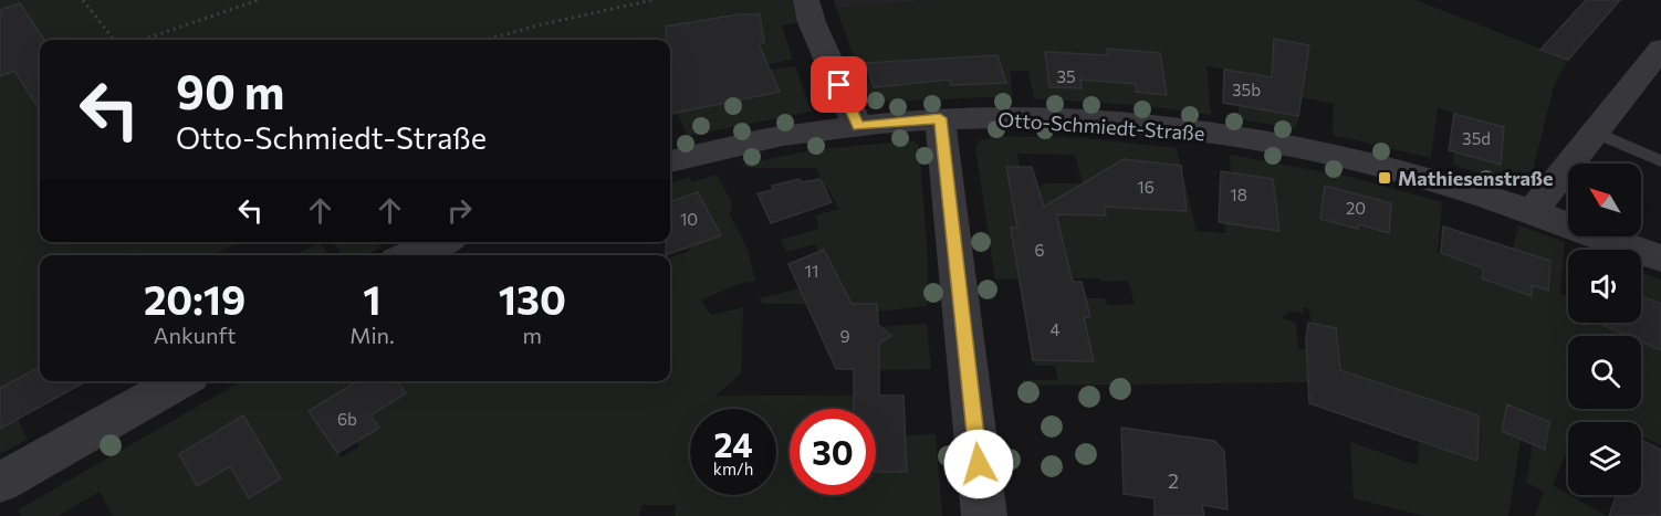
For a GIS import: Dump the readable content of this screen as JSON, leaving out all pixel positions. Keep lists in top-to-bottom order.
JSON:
{
  "streets": {
    "street": ["Otto-Schmiedt-Straße"]
  },
  "places": {
    "transit": ["Mathiesenstraße"]
  },
  "house_numbers": [
    "35",
    "35b",
    "35d",
    "16",
    "18",
    "20",
    "10",
    "6",
    "11",
    "4",
    "9",
    "6b",
    "2"
  ],
  "north": "top left",
  "page": {
    "turn": ["90 m", "Otto-Schmiedt-Straße"],
    "eta": [
      "20:19",
      "Ankunft",
      "1",
      "Min.",
      "130",
      "m"
    ],
    "speed": "24 km/h",
    "limit": "30"
  }
}
